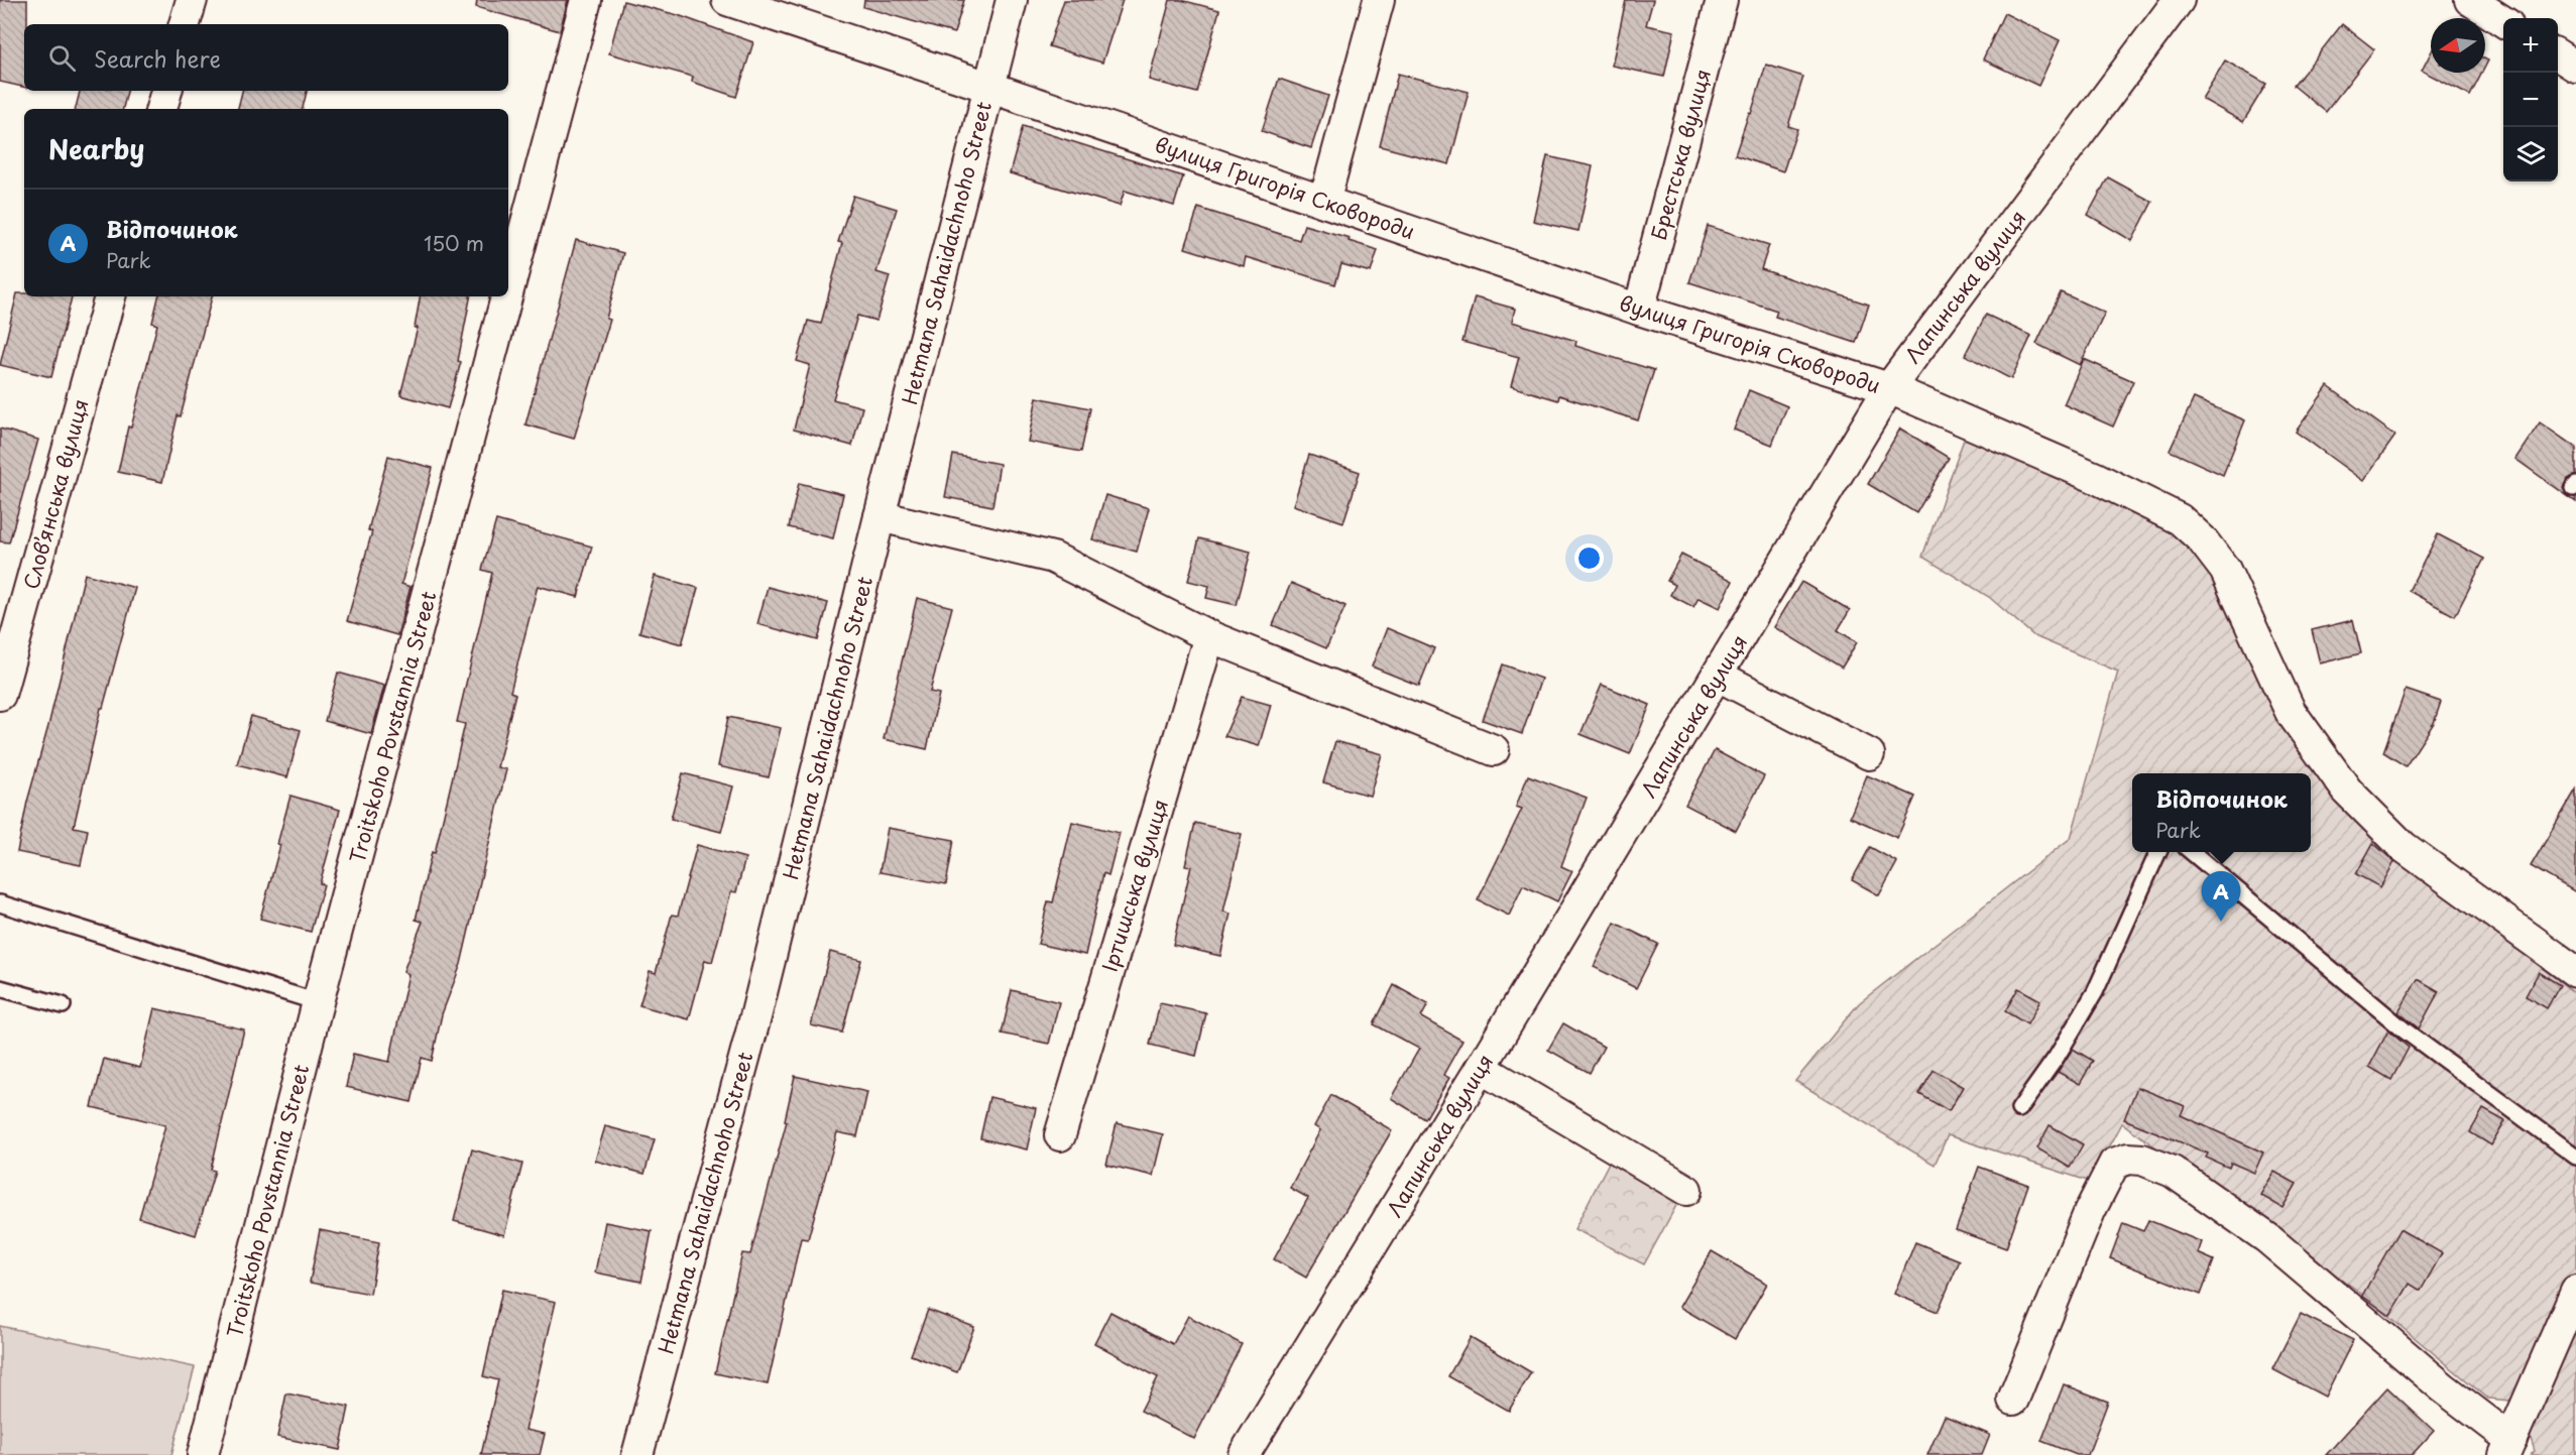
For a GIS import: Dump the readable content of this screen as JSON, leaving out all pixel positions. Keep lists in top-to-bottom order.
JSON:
{
  "streets": {
    "street": [
      "Брестська вулиця",
      "вулиця Григорія Сковороди",
      "Hetmana Sahaidachnoho Street",
      "Лапинська вулиця",
      "Словʼянська вулиця",
      "Troitskoho Povstannia Street",
      "Іртишська вулиця"
    ]
  },
  "crossings": [
    ["Брестська вулиця", "вулиця Григорія Сковороди"],
    ["вулиця Григорія Сковороди", "Hetmana Sahaidachnoho Street"],
    ["вулиця Григорія Сковороди", "Лапинська вулиця"]
  ],
  "north": "left",
  "page": {
    "map_buttons": ["+", "−"],
    "search": "Search here",
    "heading": "Nearby",
    "list": [
      {
        "mark": "A",
        "name": "Відпочинок",
        "note": "Park",
        "value": "150 m"
      }
    ],
    "popup": ["Відпочинок", "Park"],
    "pins": "A"
  }
}
